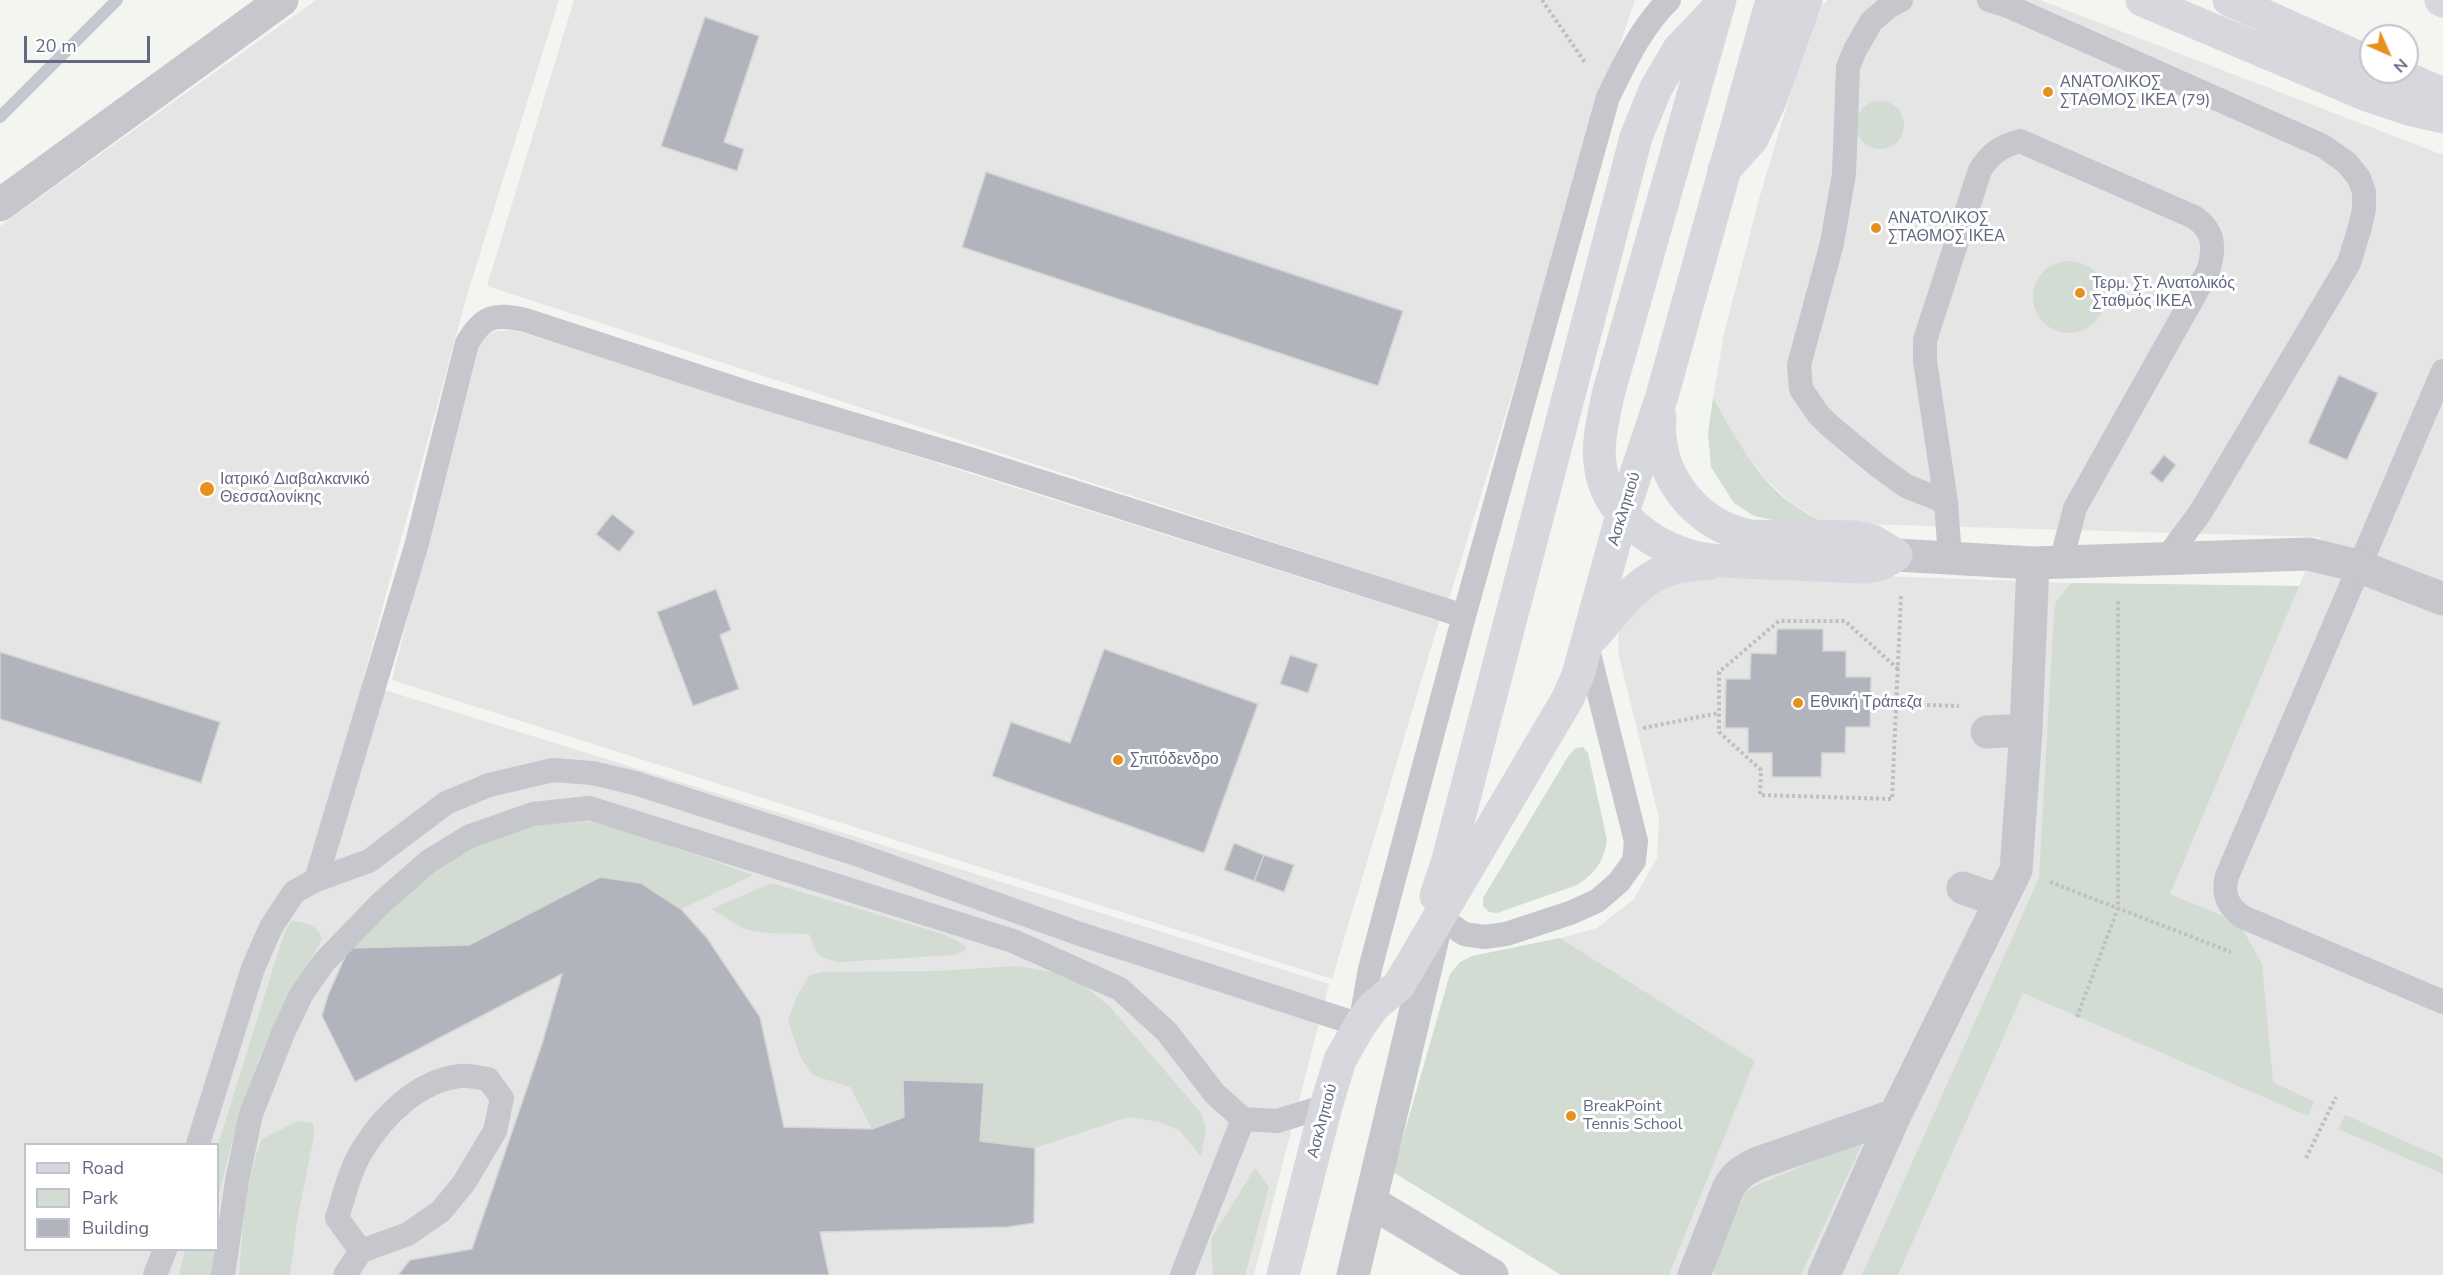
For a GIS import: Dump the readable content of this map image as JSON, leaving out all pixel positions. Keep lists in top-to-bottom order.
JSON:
{
  "streets": {
    "street": ["Ασκληπιού"]
  },
  "places": [
    "ΑΝΑΤΟΛΙΚΟΣ ΣΤΑΘΜΟΣ ΙΚΕΑ (79)",
    "ΑΝΑΤΟΛΙΚΟΣ ΣΤΑΘΜΟΣ ΙΚΕΑ",
    "Τερμ. Στ. Ανατολικός Σταθμός ΙΚΕΑ",
    "Ιατρικό Διαβαλκανικό Θεσσαλονίκης",
    "Εθνική Τράπεζα",
    "Σπιτόδενδρο",
    "BreakPoint Tennis School"
  ],
  "legend": ["Road", "Park", "Building"],
  "scale_bar": "20 m",
  "north": "bottom right"
}
